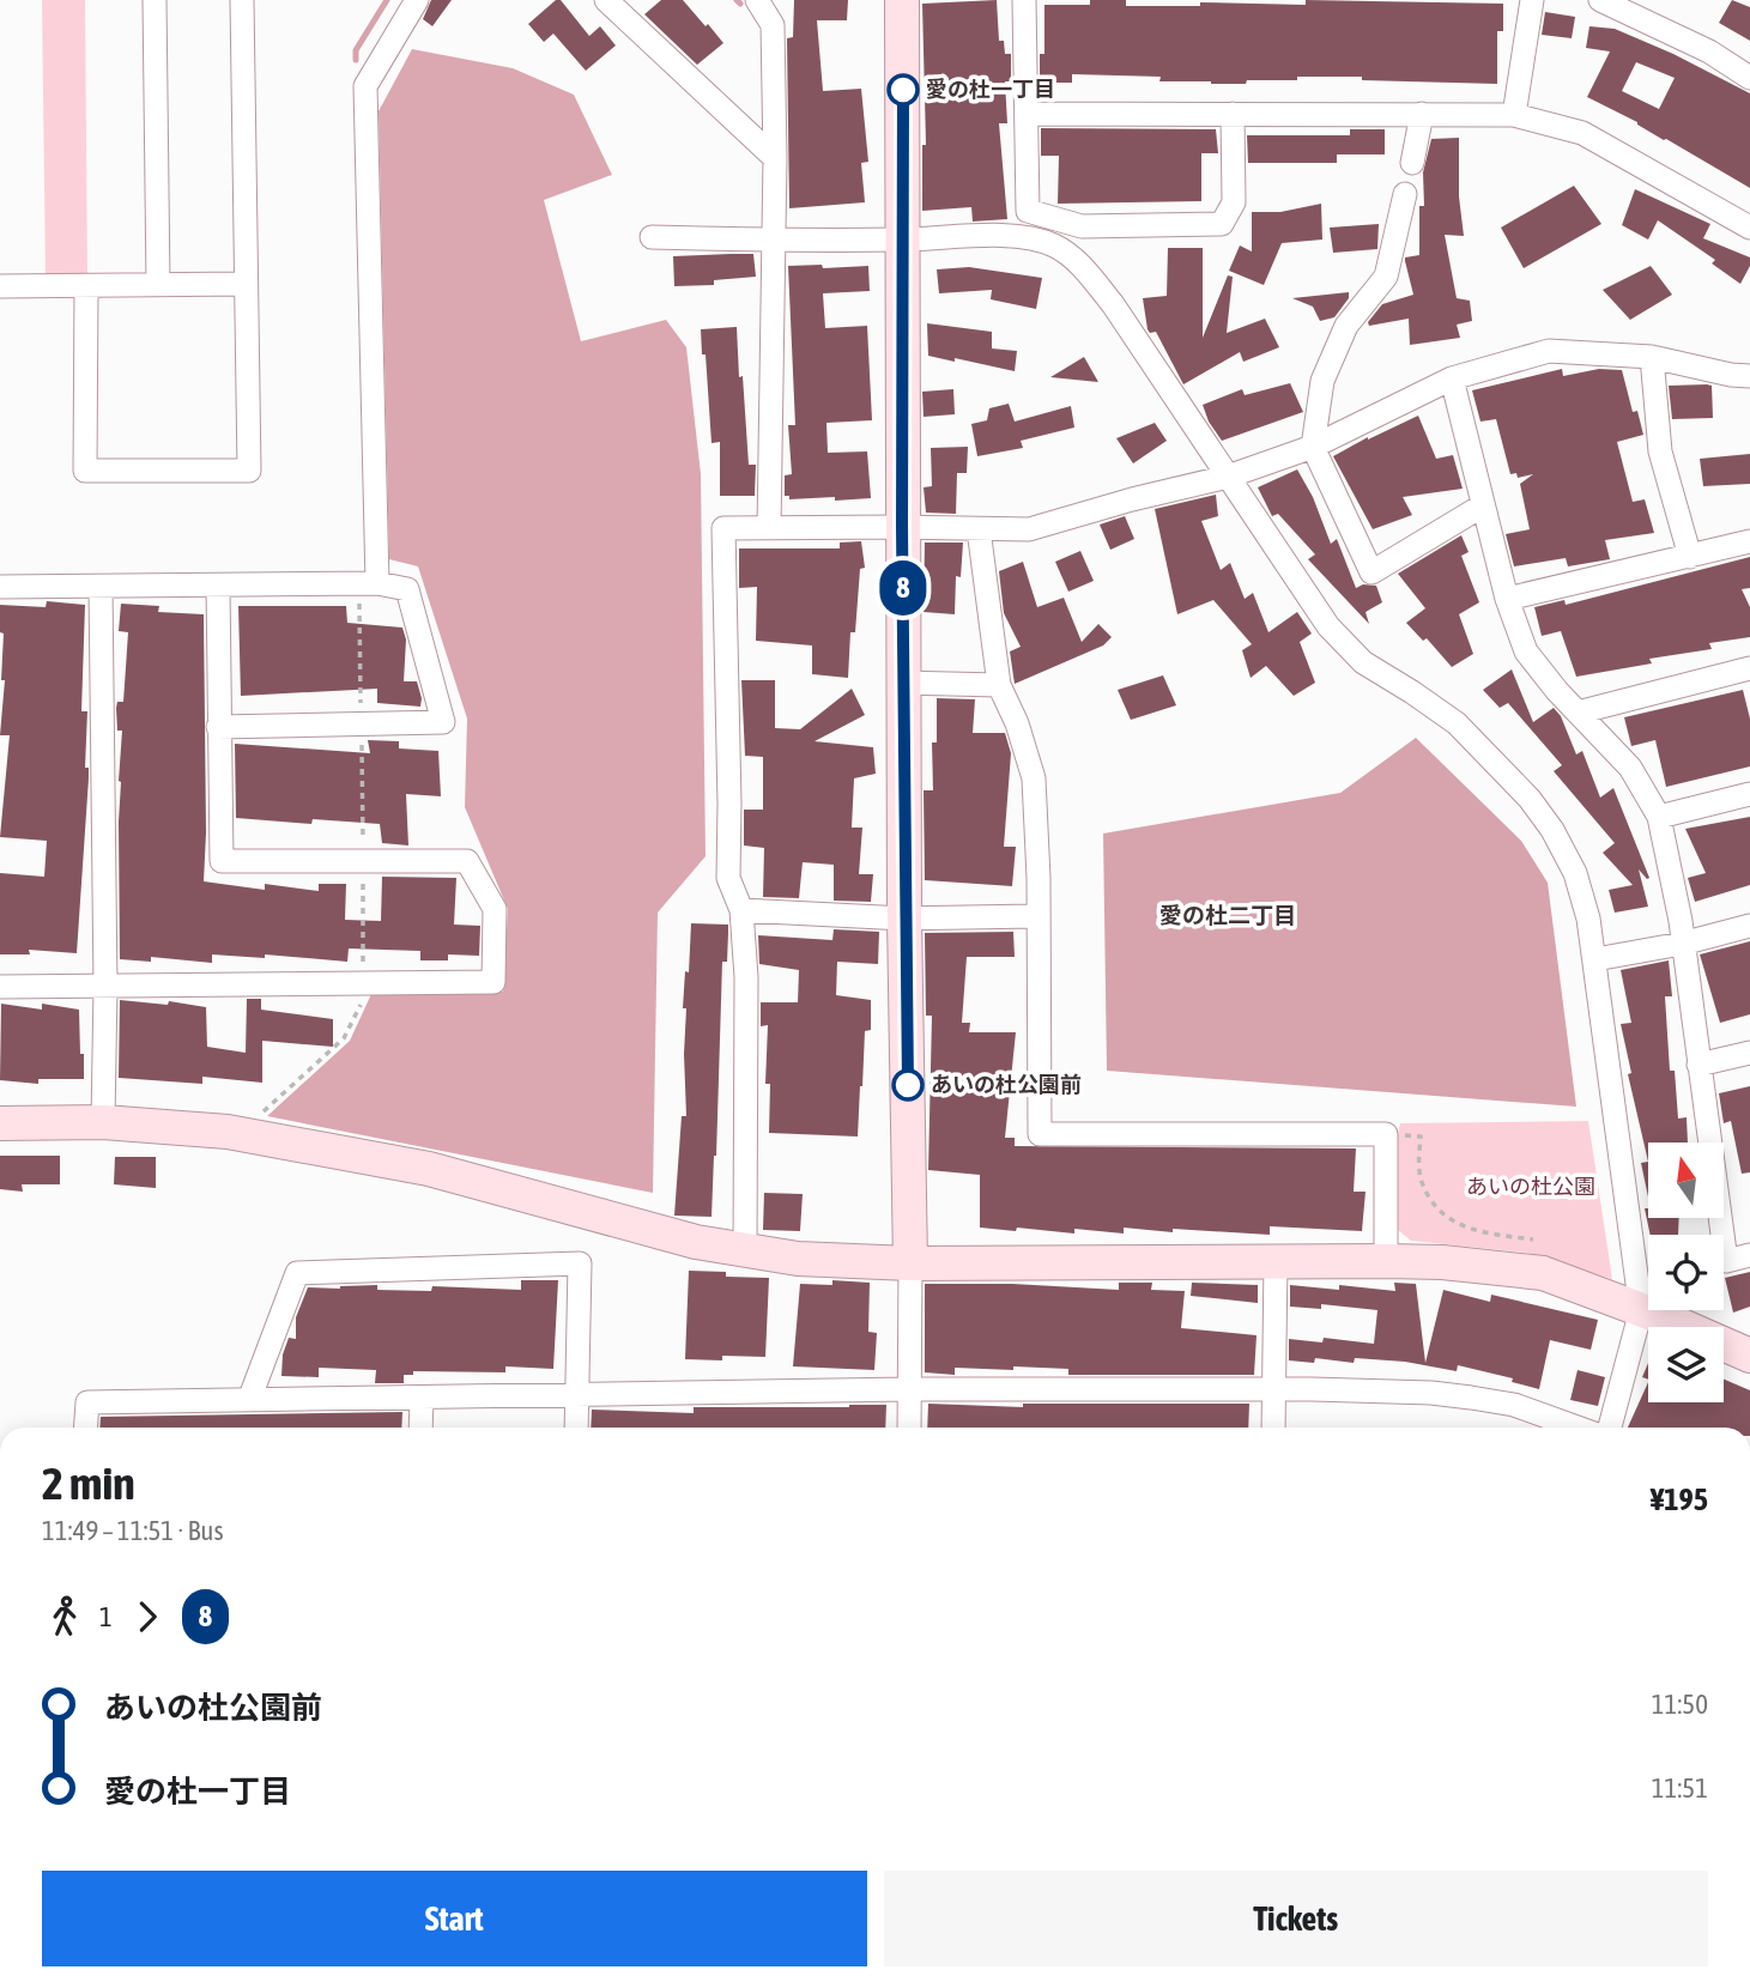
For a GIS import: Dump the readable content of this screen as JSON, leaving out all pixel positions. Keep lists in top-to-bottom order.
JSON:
{
  "districts": ["愛の杜二丁目"],
  "parks": ["あいの杜公園"],
  "places": ["愛の杜一丁目", "あいの杜公園前"],
  "lines": ["bus line 8"],
  "north": "top",
  "page": {
    "on_map": "8",
    "heading": ["2 min", "11:49 – 11:51 · Bus", "¥195"],
    "legs": ["1", "8"],
    "list": [
      {
        "name": "あいの杜公園前",
        "value": "11:50"
      },
      {
        "name": "愛の杜一丁目",
        "value": "11:51"
      }
    ],
    "buttons": ["Start", "Tickets"]
  }
}
